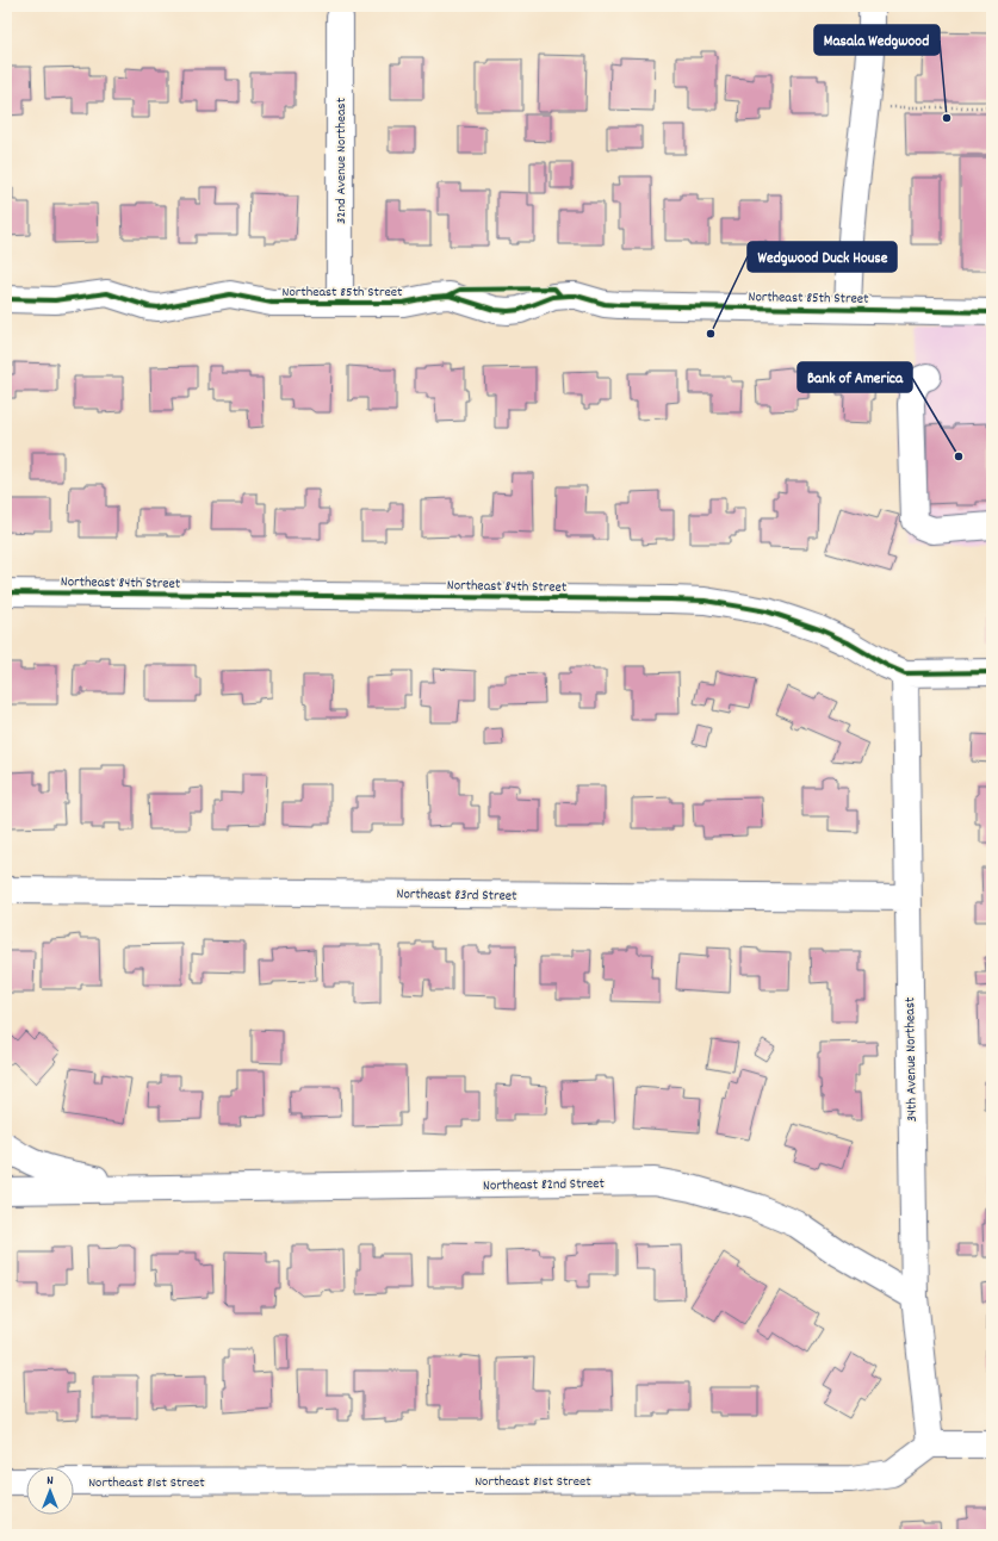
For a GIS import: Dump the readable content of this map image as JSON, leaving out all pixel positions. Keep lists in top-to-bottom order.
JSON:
{
  "streets": {
    "street": [
      "32nd Avenue Northeast",
      "Northeast 85th Street",
      "Northeast 84th Street",
      "Northeast 83rd Street",
      "34th Avenue Northeast",
      "Northeast 82nd Street",
      "Northeast 81st Street"
    ]
  },
  "crossings": [
    ["32nd Avenue Northeast", "Northeast 85th Street"],
    ["Northeast 84th Street", "34th Avenue Northeast"],
    ["Northeast 83rd Street", "34th Avenue Northeast"],
    ["34th Avenue Northeast", "Northeast 82nd Street"],
    ["34th Avenue Northeast", "Northeast 81st Street"]
  ],
  "places": ["Masala Wedgwood", "Wedgwood Duck House", "Bank of America"],
  "north": "top"
}
